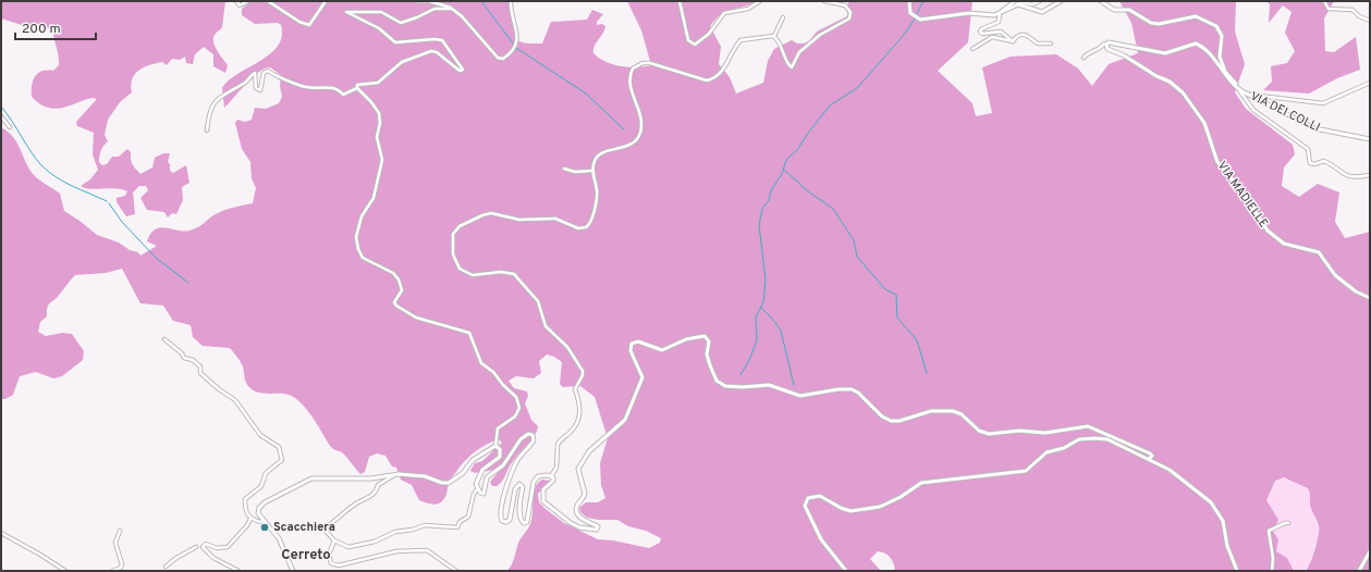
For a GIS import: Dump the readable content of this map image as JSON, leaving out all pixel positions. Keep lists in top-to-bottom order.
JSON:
{
  "streets": {
    "street": ["VIA DEI COLLI", "VIA MADIELLE"]
  },
  "districts": ["Cerreto"],
  "places": ["Scacchiera"],
  "scale_bar": "200 m"
}
